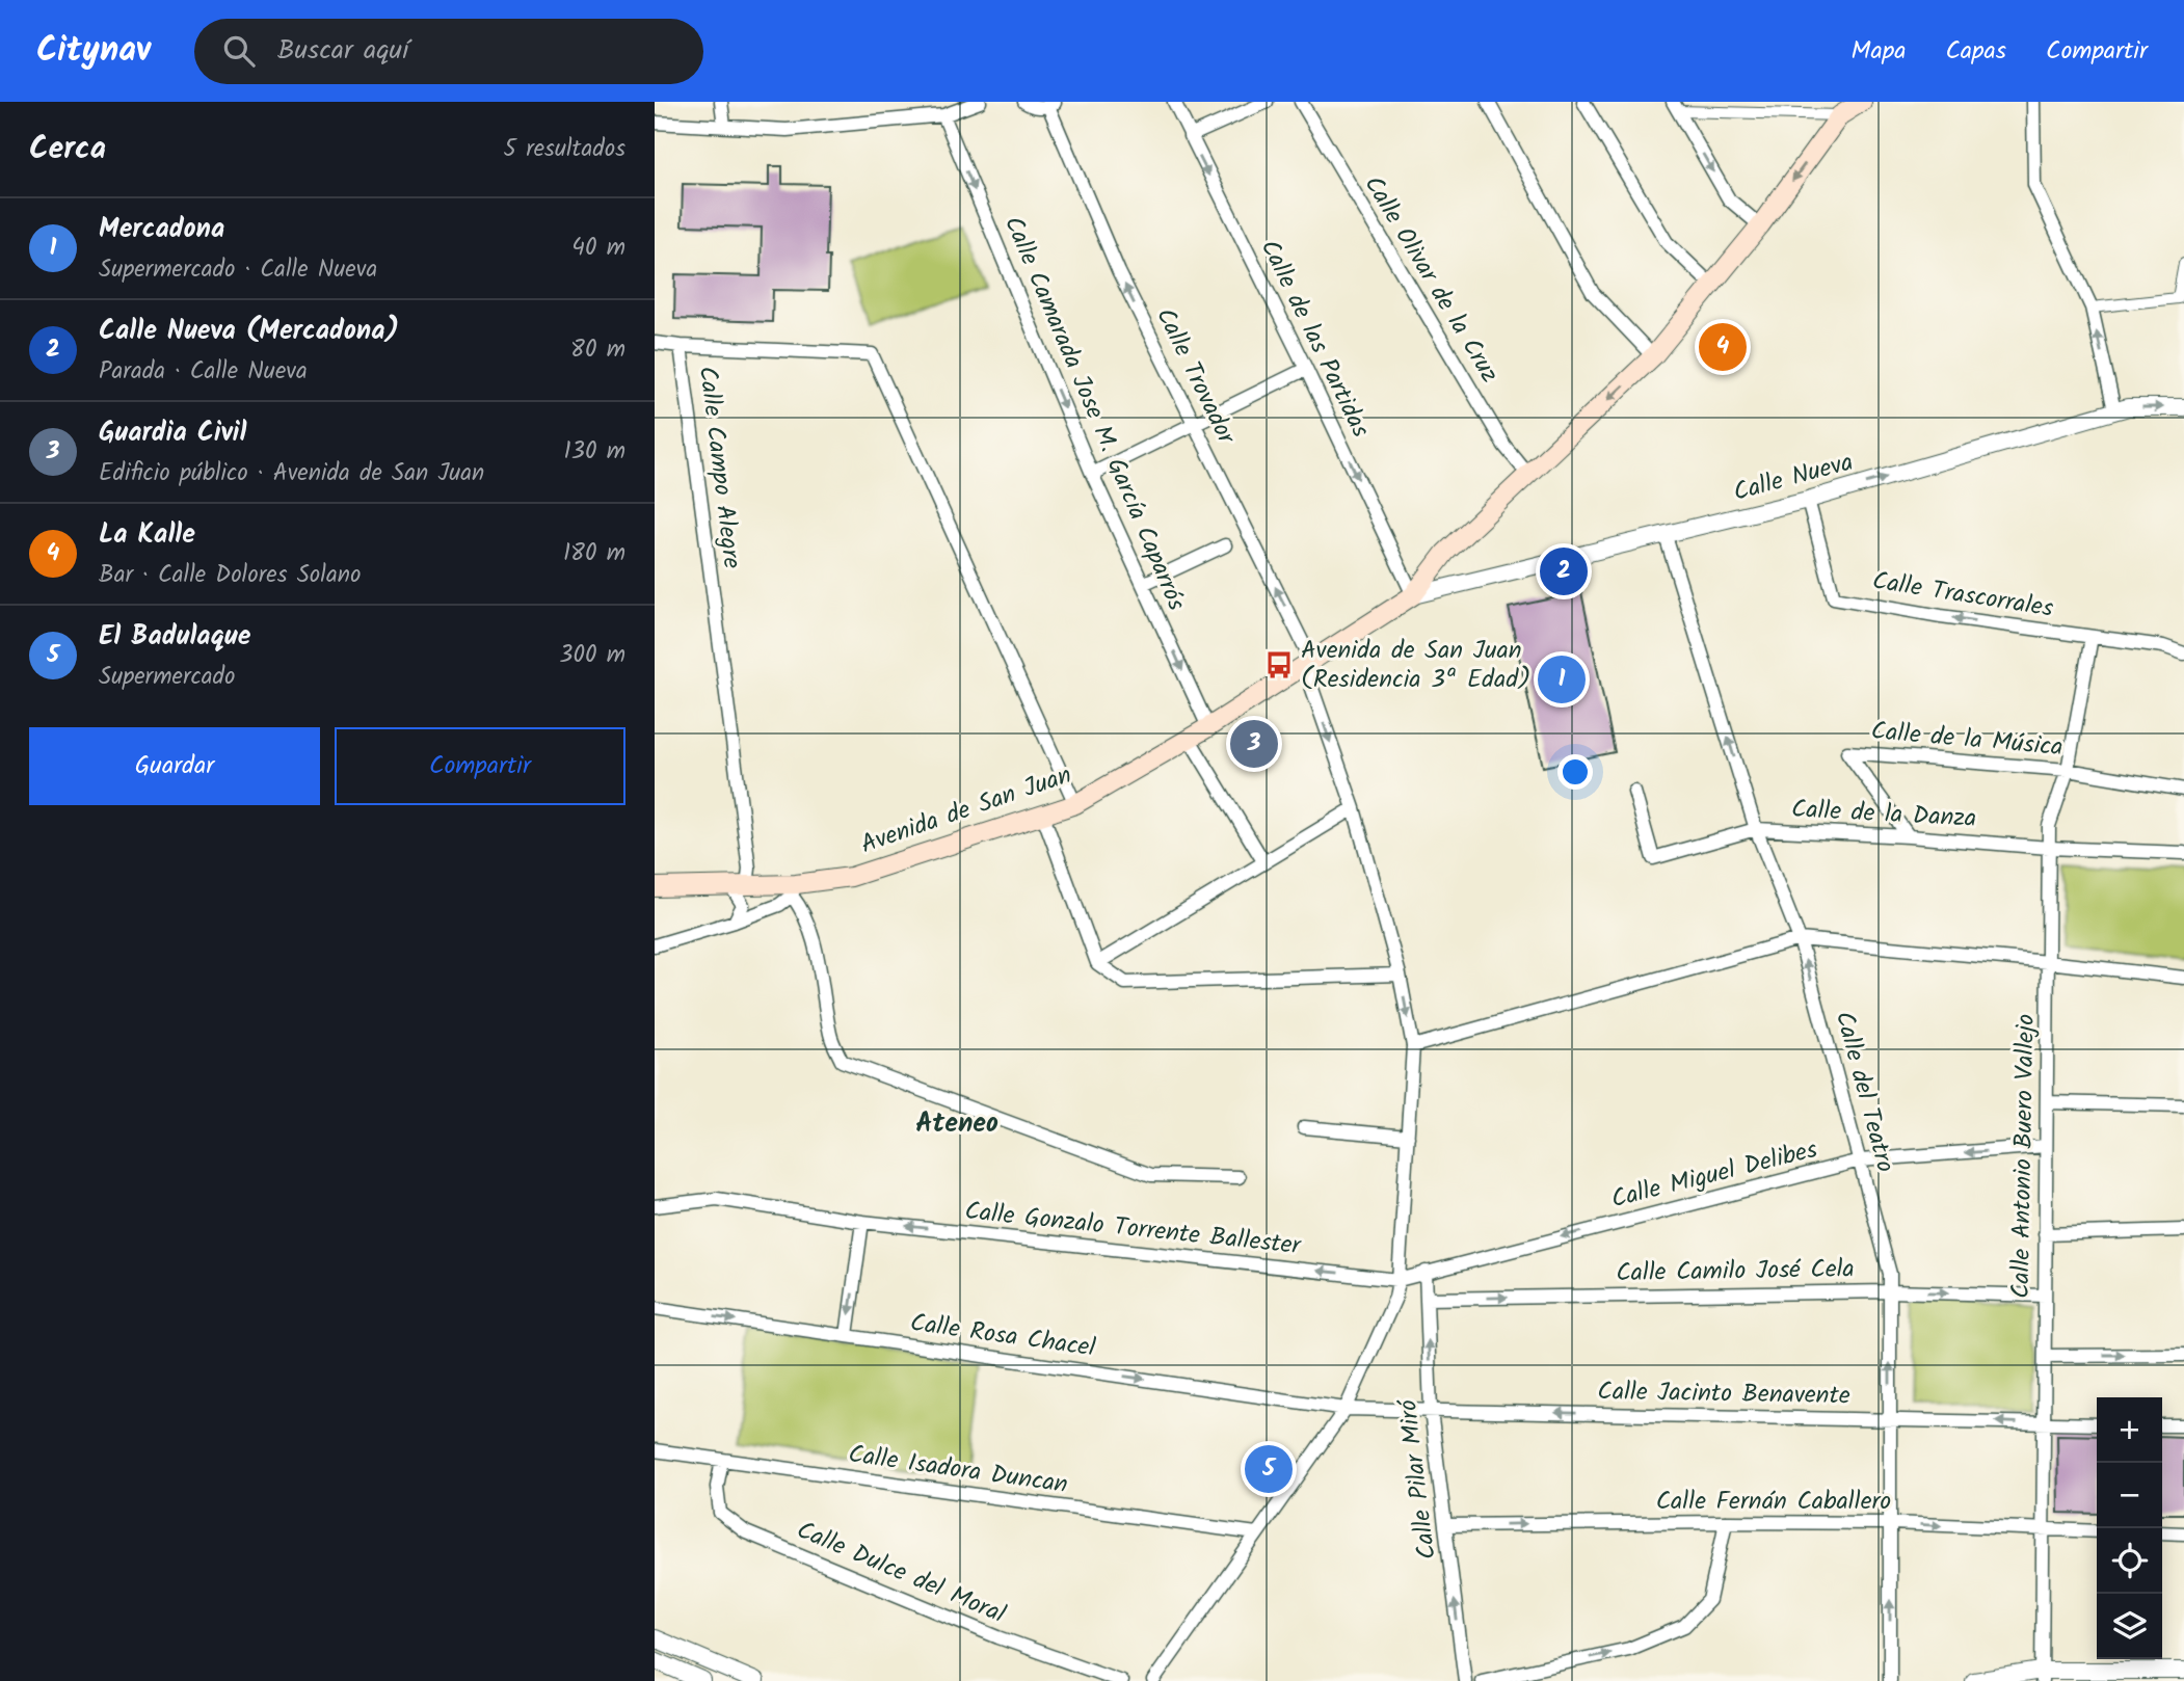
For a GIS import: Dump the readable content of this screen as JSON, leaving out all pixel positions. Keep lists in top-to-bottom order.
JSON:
{
  "streets": {
    "main road": ["Avenida de San Juan"],
    "street": [
      "Calle Olivar de la Cruz",
      "Calle de las Partidas",
      "Calle Trovador",
      "Calle Camarada Jose M. García Caparrós",
      "Calle Campo Alegre",
      "Calle Nueva",
      "Calle Trascorrales",
      "Calle de la Música",
      "Calle de la Danza",
      "Calle del Teatro",
      "Calle Antonio Buero Vallejo",
      "Calle Miguel Delibes",
      "Calle Gonzalo Torrente Ballester",
      "Calle Camilo José Cela",
      "Calle Rosa Chacel",
      "Calle Jacinto Benavente",
      "Calle Isadora Duncan",
      "Calle Pilar Miró",
      "Calle Fernán Caballero",
      "Calle Dulce del Moral"
    ]
  },
  "crossings": [
    ["Calle de las Partidas", "Calle Nueva"],
    ["Calle de las Partidas", "Avenida de San Juan"],
    ["Calle Trovador", "Avenida de San Juan"],
    ["Calle Trovador", "Calle Miguel Delibes"],
    ["Calle Trovador", "Calle Gonzalo Torrente Ballester"],
    ["Calle Trovador", "Calle Rosa Chacel"],
    ["Calle Trovador", "Calle Jacinto Benavente"],
    ["Calle Trovador", "Calle Isadora Duncan"],
    ["Calle Camarada Jose M. García Caparrós", "Avenida de San Juan"],
    ["Calle Campo Alegre", "Avenida de San Juan"],
    ["Calle Nueva", "Calle Trascorrales"],
    ["Calle Nueva", "Avenida de San Juan"],
    ["Calle Nueva", "Calle del Teatro"],
    ["Calle Trascorrales", "Calle Antonio Buero Vallejo"],
    ["Calle de la Música", "Calle de la Danza"],
    ["Calle de la Música", "Calle Antonio Buero Vallejo"],
    ["Calle de la Danza", "Calle del Teatro"],
    ["Calle de la Danza", "Calle Antonio Buero Vallejo"],
    ["Calle del Teatro", "Calle Miguel Delibes"],
    ["Calle del Teatro", "Calle Camilo José Cela"],
    ["Calle del Teatro", "Calle Jacinto Benavente"],
    ["Calle del Teatro", "Calle Fernán Caballero"],
    ["Calle Antonio Buero Vallejo", "Calle Miguel Delibes"],
    ["Calle Antonio Buero Vallejo", "Calle Camilo José Cela"],
    ["Calle Antonio Buero Vallejo", "Calle Jacinto Benavente"],
    ["Calle Antonio Buero Vallejo", "Calle Fernán Caballero"],
    ["Calle Miguel Delibes", "Calle Gonzalo Torrente Ballester"],
    ["Calle Miguel Delibes", "Calle Pilar Miró"],
    ["Calle Camilo José Cela", "Calle Pilar Miró"],
    ["Calle Rosa Chacel", "Calle Jacinto Benavente"],
    ["Calle Jacinto Benavente", "Calle Pilar Miró"],
    ["Calle Isadora Duncan", "Calle Dulce del Moral"],
    ["Calle Pilar Miró", "Calle Fernán Caballero"]
  ],
  "one_way": [
    "Calle de las Partidas",
    "Calle Camarada Jose M. García Caparrós",
    "Calle Nueva",
    "Calle Trascorrales",
    "Calle del Teatro",
    "Calle Miguel Delibes",
    "Calle Gonzalo Torrente Ballester",
    "Calle Camilo José Cela",
    "Calle Rosa Chacel",
    "Calle Jacinto Benavente",
    "Calle Pilar Miró",
    "Calle Fernán Caballero"
  ],
  "districts": ["Ateneo"],
  "places": {
    "bus stop": ["Avenida de San Juan (Residencia 3ª Edad)"]
  },
  "page": {
    "header": "Citynav",
    "search": "Buscar aquí",
    "nav": ["Mapa", "Capas", "Compartir"],
    "heading": ["Cerca", "5 resultados"],
    "list": [
      {
        "mark": "1",
        "name": "Mercadona",
        "note": "Supermercado · Calle Nueva",
        "value": "40 m"
      },
      {
        "mark": "2",
        "name": "Calle Nueva (Mercadona)",
        "note": "Parada · Calle Nueva",
        "value": "80 m"
      },
      {
        "mark": "3",
        "name": "Guardia Civil",
        "note": "Edificio público · Avenida de San Juan",
        "value": "130 m"
      },
      {
        "mark": "4",
        "name": "La Kalle",
        "note": "Bar · Calle Dolores Solano",
        "value": "180 m"
      },
      {
        "mark": "5",
        "name": "El Badulaque",
        "note": "Supermercado",
        "value": "300 m"
      }
    ],
    "pins": [
      "4",
      "2",
      "1",
      "3",
      "5"
    ],
    "buttons": ["Guardar", "Compartir"],
    "map_buttons": ["+", "−"]
  }
}
